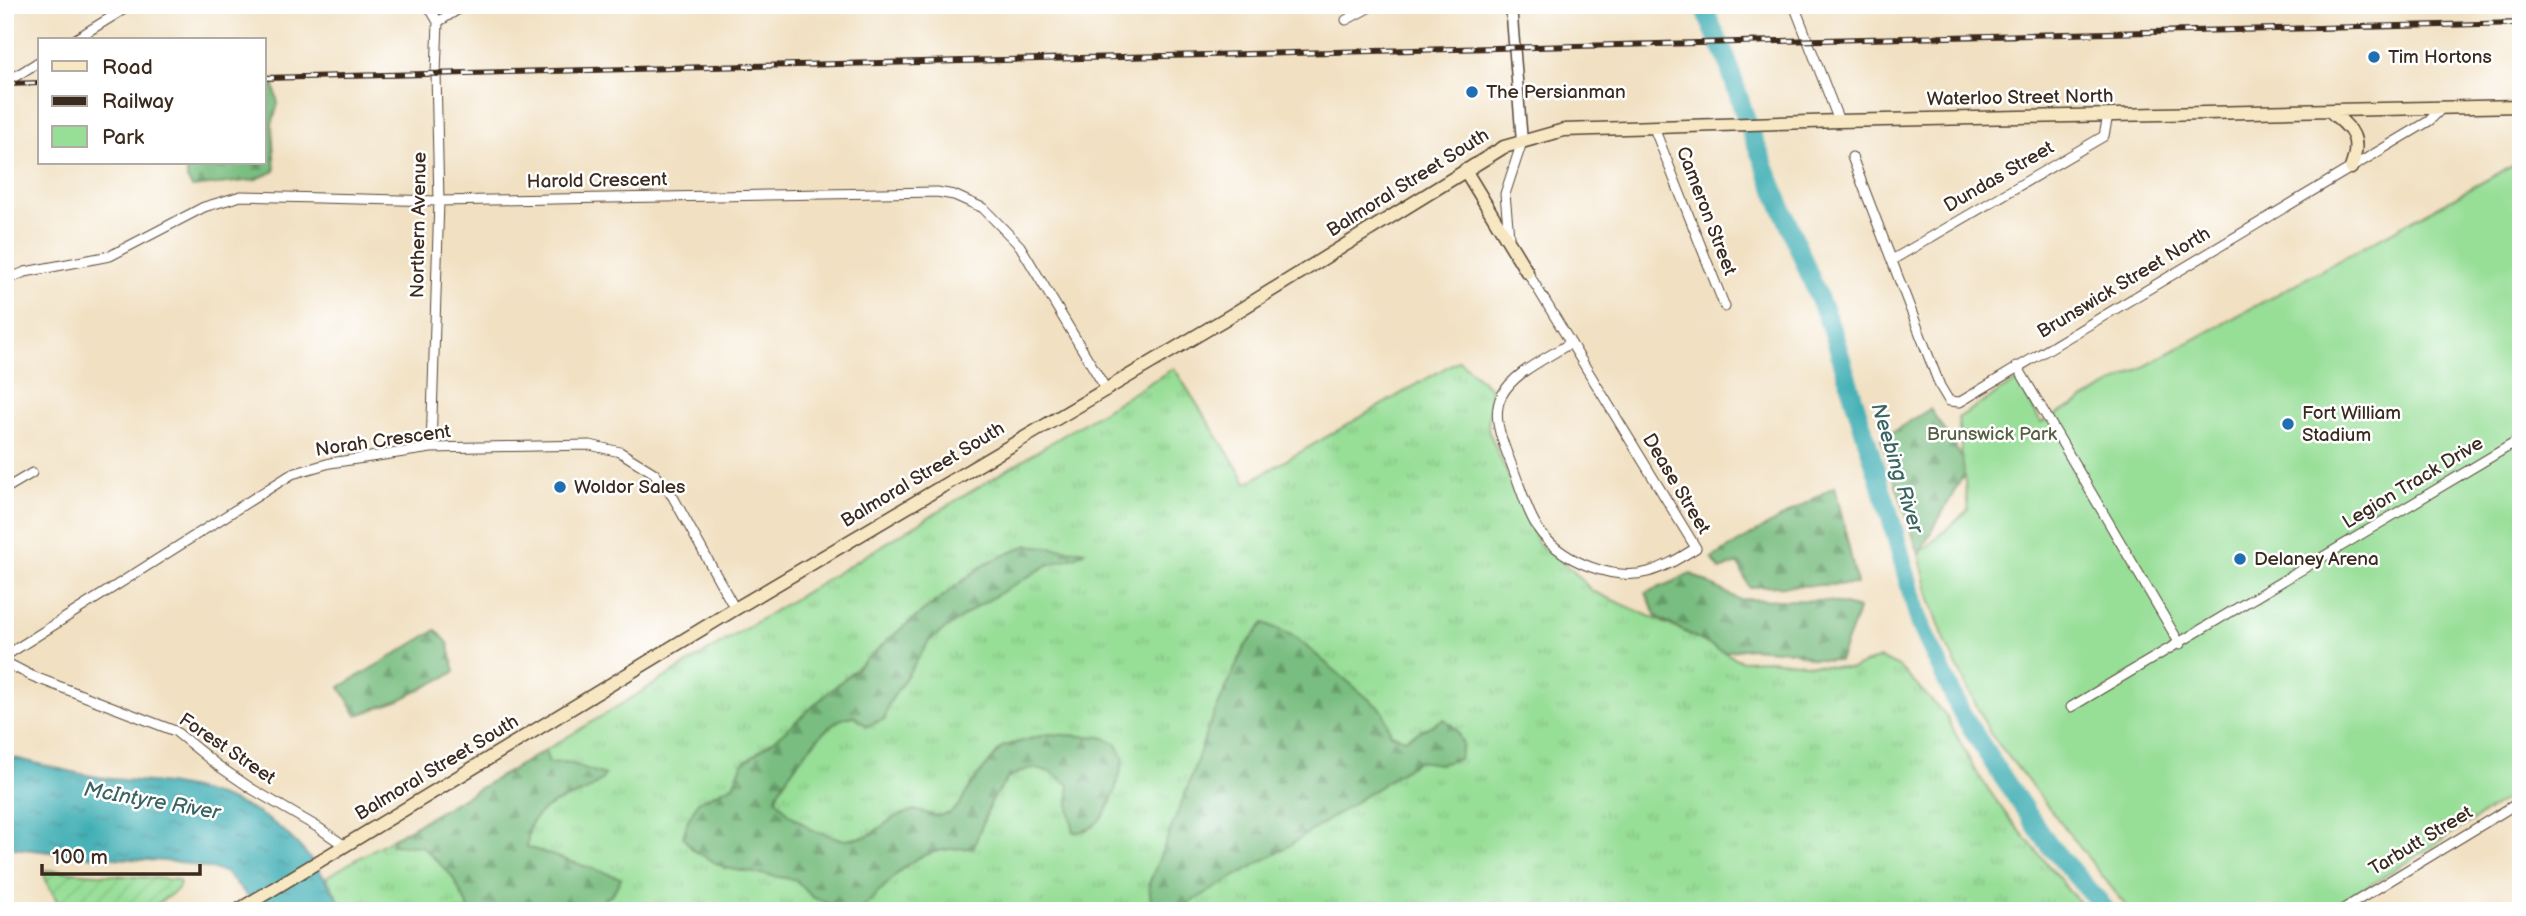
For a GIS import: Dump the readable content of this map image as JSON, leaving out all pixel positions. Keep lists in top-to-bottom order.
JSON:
{
  "streets": {
    "main road": ["Waterloo Street North", "Balmoral Street South"],
    "street": [
      "Dundas Street",
      "Harold Crescent",
      "Cameron Street",
      "Northern Avenue",
      "Brunswick Street North",
      "Norah Crescent",
      "Legion Track Drive",
      "Dease Street",
      "Forest Street",
      "Tarbutt Street"
    ]
  },
  "crossings": [
    ["Waterloo Street North", "Dundas Street"],
    ["Waterloo Street North", "Balmoral Street South"],
    ["Waterloo Street North", "Cameron Street"],
    ["Waterloo Street North", "Brunswick Street North"],
    ["Waterloo Street North", "Dease Street"],
    ["Dundas Street", "Brunswick Street North"],
    ["Harold Crescent", "Balmoral Street South"],
    ["Harold Crescent", "Northern Avenue"],
    ["Balmoral Street South", "Norah Crescent"],
    ["Balmoral Street South", "Dease Street"],
    ["Balmoral Street South", "Forest Street"],
    ["Northern Avenue", "Norah Crescent"]
  ],
  "water": ["Neebing River", "McIntyre River"],
  "parks": ["Brunswick Park"],
  "places": [
    "Tim Hortons",
    "The Persianman",
    "Fort William Stadium",
    "Woldor Sales",
    "Delaney Arena"
  ],
  "legend": ["Road", "Railway", "Park"],
  "scale_bar": "100 m"
}
